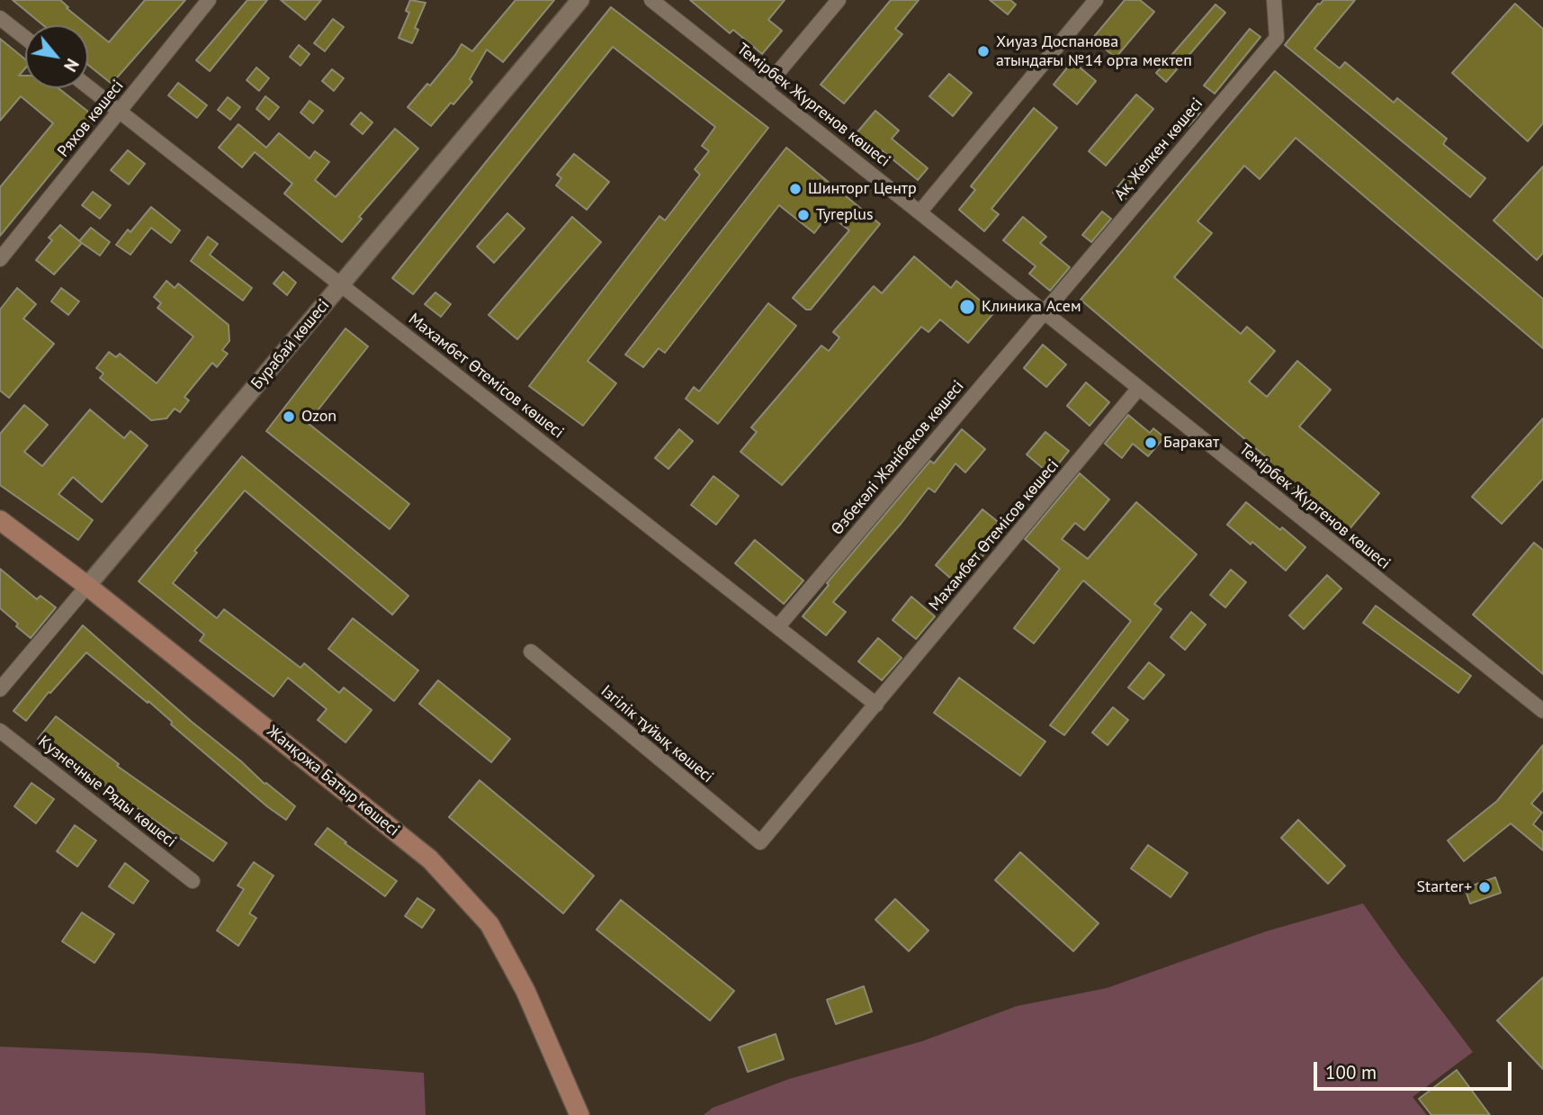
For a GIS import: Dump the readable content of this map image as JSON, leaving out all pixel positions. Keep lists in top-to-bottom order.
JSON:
{
  "streets": {
    "main road": ["Жанқожа Батыр көшесі"],
    "street": [
      "Темірбек Жүргенов көшесі",
      "Ряхов көшесі",
      "Ақ Желкен көшесі",
      "Бурабай көшесі",
      "Махамбет Өтемісов көшесі",
      "Өзбекәлі Жәнібеков көшесі",
      "Ізгілік тұйық көшесі",
      "Кузнечные Ряды көшесі"
    ]
  },
  "crossings": [
    ["Темірбек Жүргенов көшесі", "Ақ Желкен көшесі"],
    ["Темірбек Жүргенов көшесі", "Махамбет Өтемісов көшесі"],
    ["Темірбек Жүргенов көшесі", "Өзбекәлі Жәнібеков көшесі"],
    ["Ряхов көшесі", "Махамбет Өтемісов көшесі"],
    ["Ақ Желкен көшесі", "Өзбекәлі Жәнібеков көшесі"],
    ["Бурабай көшесі", "Махамбет Өтемісов көшесі"],
    ["Бурабай көшесі", "Жанқожа Батыр көшесі"],
    ["Махамбет Өтемісов көшесі", "Өзбекәлі Жәнібеков көшесі"],
    ["Махамбет Өтемісов көшесі", "Ізгілік тұйық көшесі"]
  ],
  "places": [
    "Хиуаз Доспанова атындағы №14 орта мектеп",
    "Шинторг Центр",
    "Tyreplus",
    "Клиника Асем",
    "Ozon",
    "Баракат",
    "Starter+"
  ],
  "scale_bar": "100 m",
  "north": "bottom right"
}
